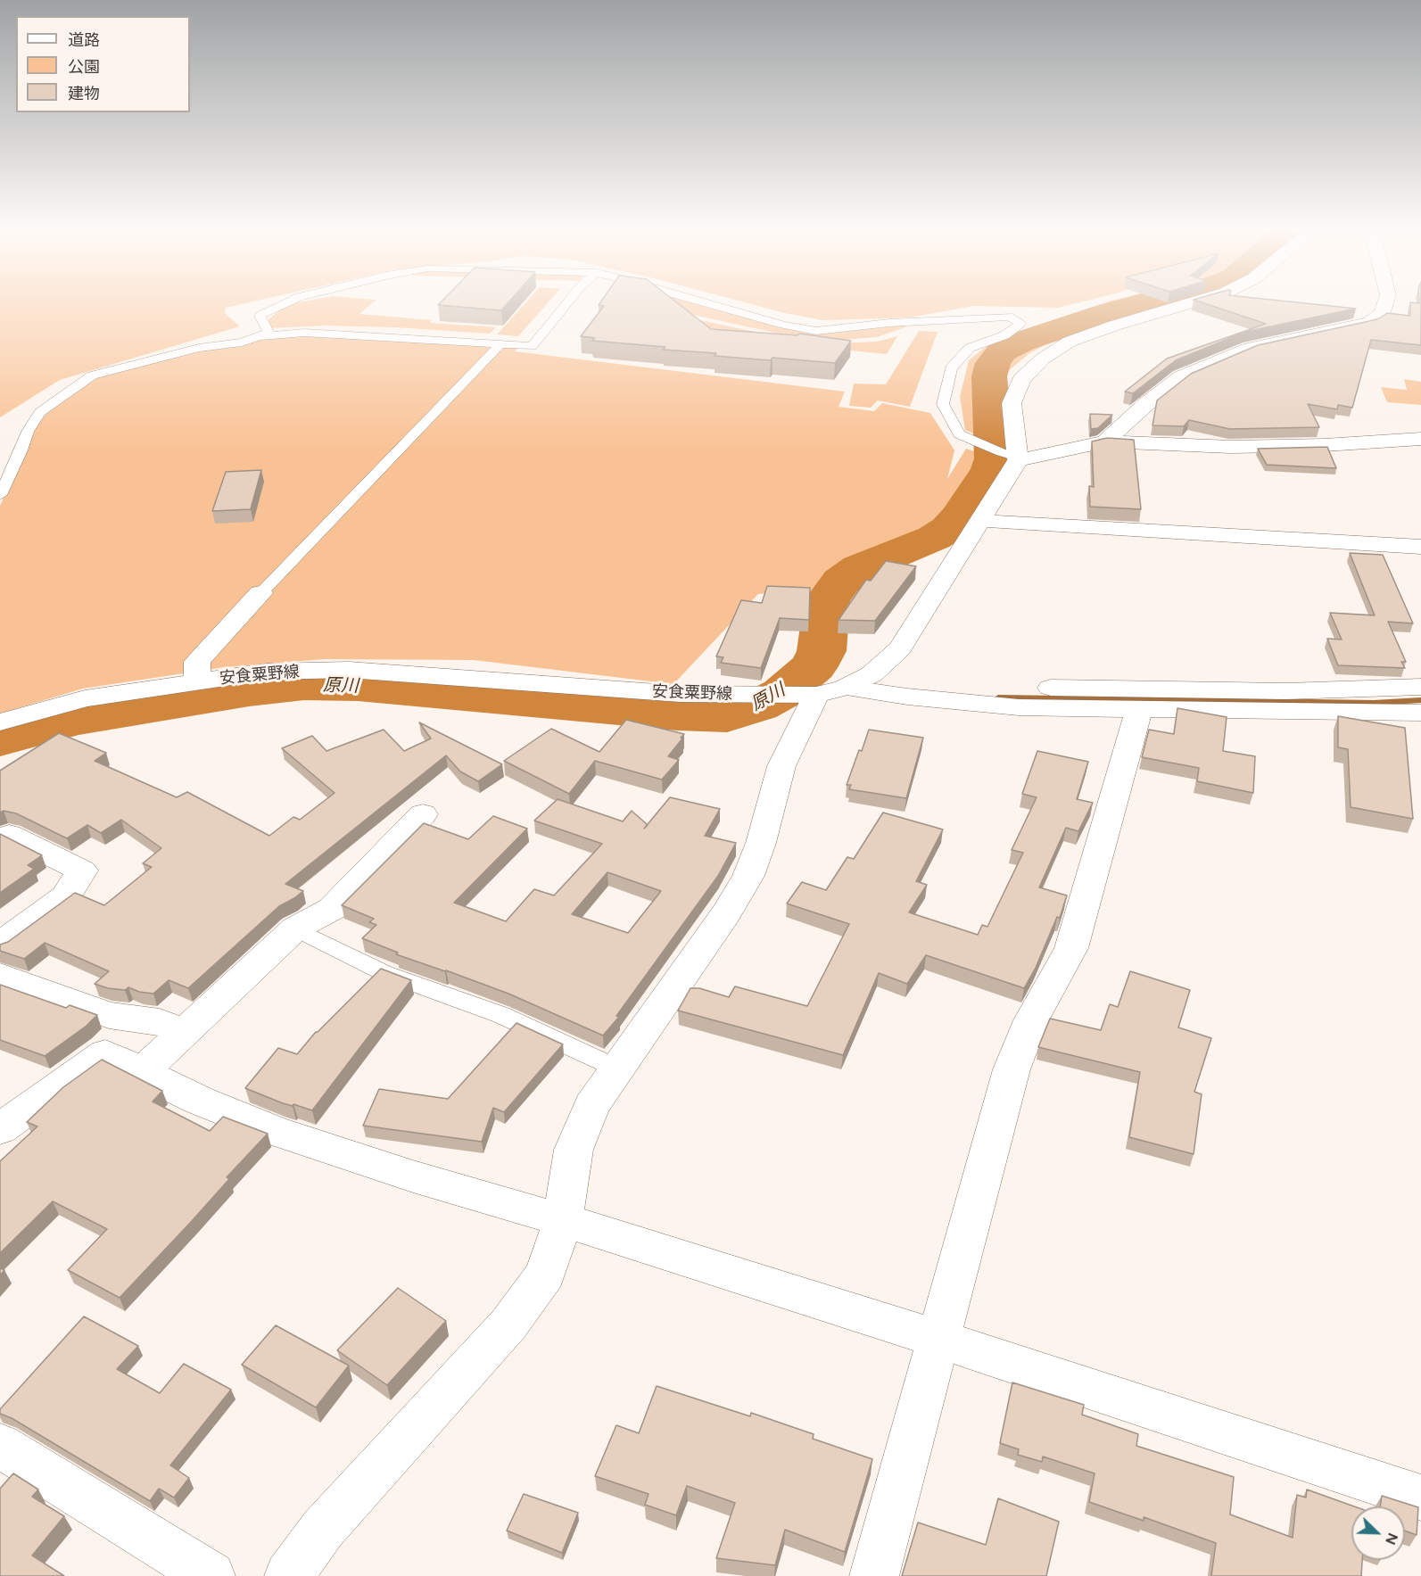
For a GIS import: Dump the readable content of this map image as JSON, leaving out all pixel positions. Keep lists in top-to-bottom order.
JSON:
{
  "streets": {
    "street": ["安食粟野線"]
  },
  "water": ["原川"],
  "legend": ["道路", "公園", "建物"],
  "north": "bottom right"
}
